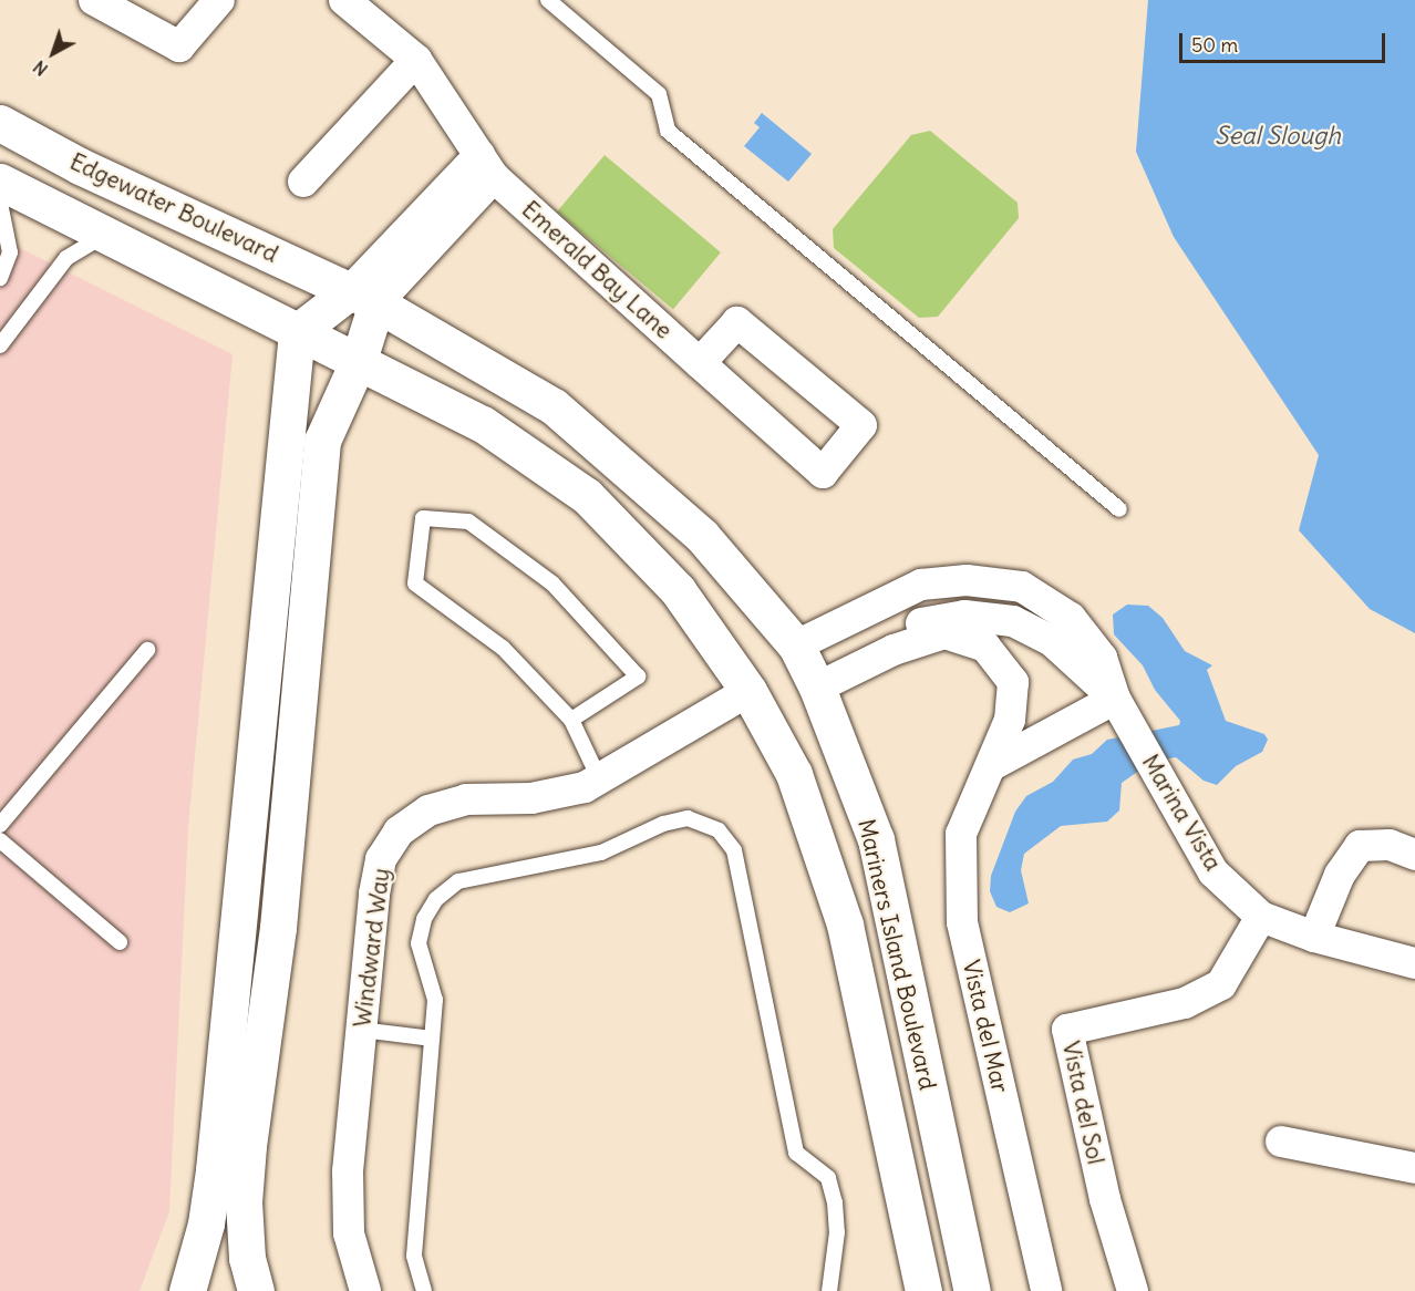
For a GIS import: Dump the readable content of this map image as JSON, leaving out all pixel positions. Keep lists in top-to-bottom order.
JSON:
{
  "streets": {
    "main road": ["Edgewater Boulevard", "Mariners Island Boulevard"],
    "street": [
      "Emerald Bay Lane",
      "Marina Vista",
      "Windward Way",
      "Vista del Mar",
      "Vista del Sol"
    ]
  },
  "crossings": [
    ["Edgewater Boulevard", "Mariners Island Boulevard"],
    ["Marina Vista", "Mariners Island Boulevard"],
    ["Marina Vista", "Vista del Mar"],
    ["Marina Vista", "Vista del Sol"],
    ["Windward Way", "Mariners Island Boulevard"],
    ["Mariners Island Boulevard", "Vista del Mar"]
  ],
  "water": ["Seal Slough"],
  "scale_bar": "50 m",
  "north": "bottom left"
}
